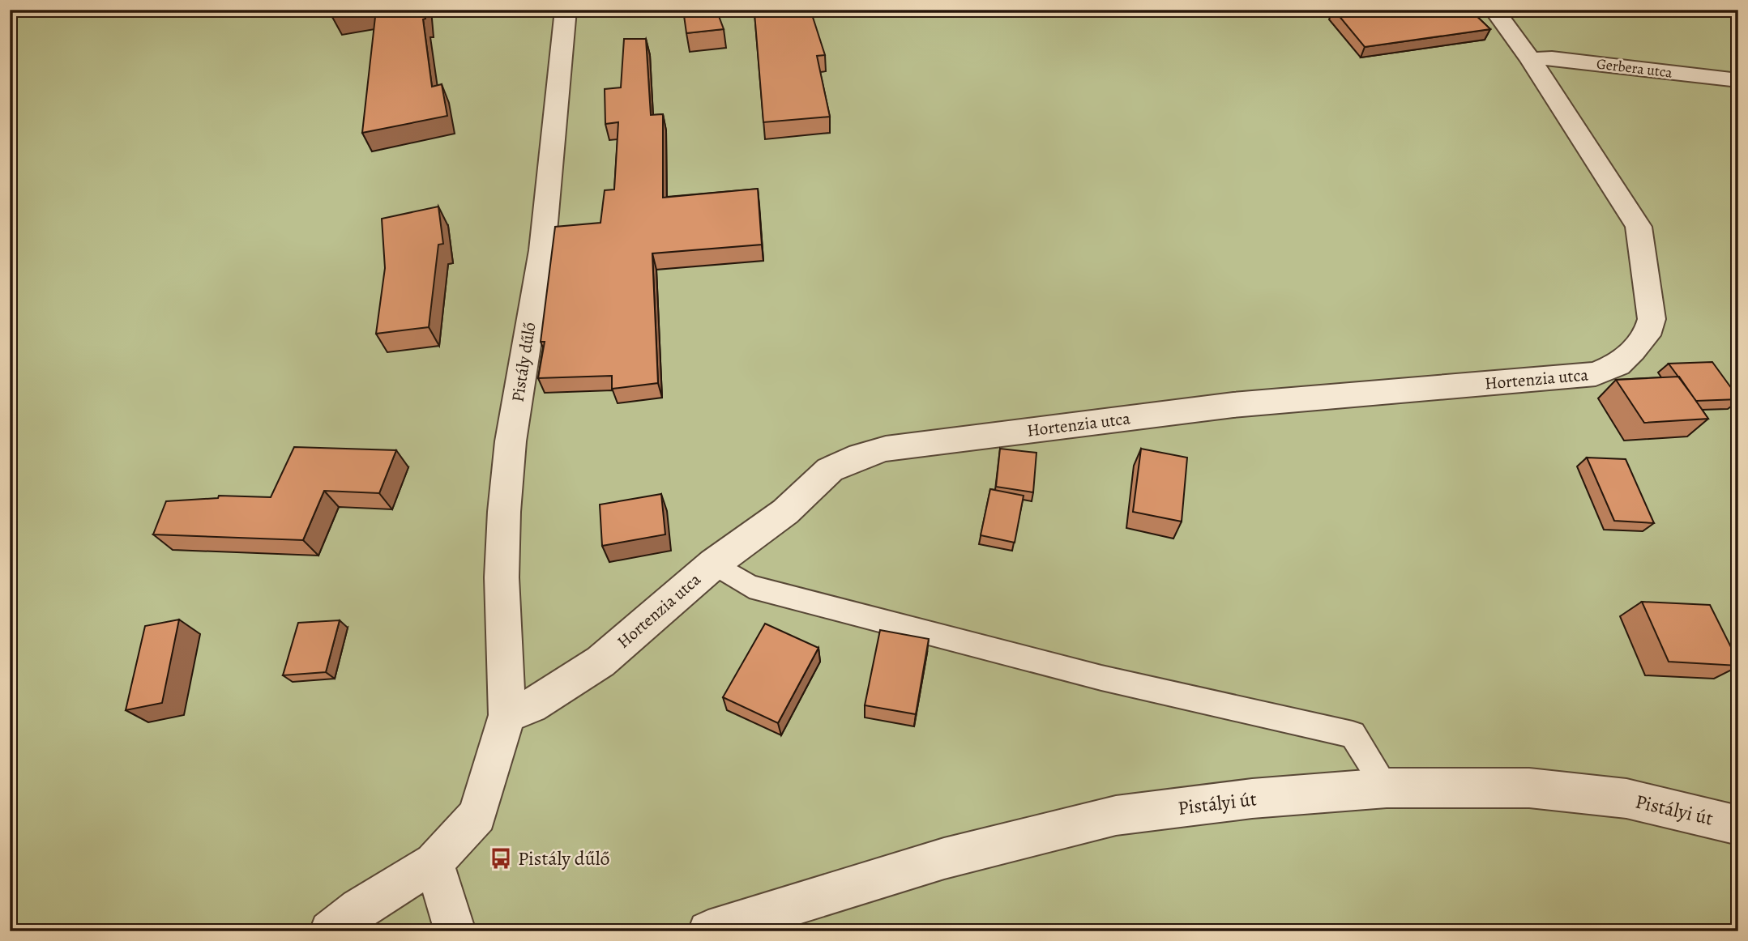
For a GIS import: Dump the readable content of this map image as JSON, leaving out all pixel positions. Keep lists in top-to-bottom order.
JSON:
{
  "streets": {
    "street": [
      "Gerbera utca",
      "Pistály dűlő",
      "Hortenzia utca",
      "Pistályi út"
    ]
  },
  "crossings": [
    ["Gerbera utca", "Hortenzia utca"],
    ["Pistály dűlő", "Hortenzia utca"]
  ],
  "places": {
    "bus stop": ["Pistály dűlő"]
  }
}
